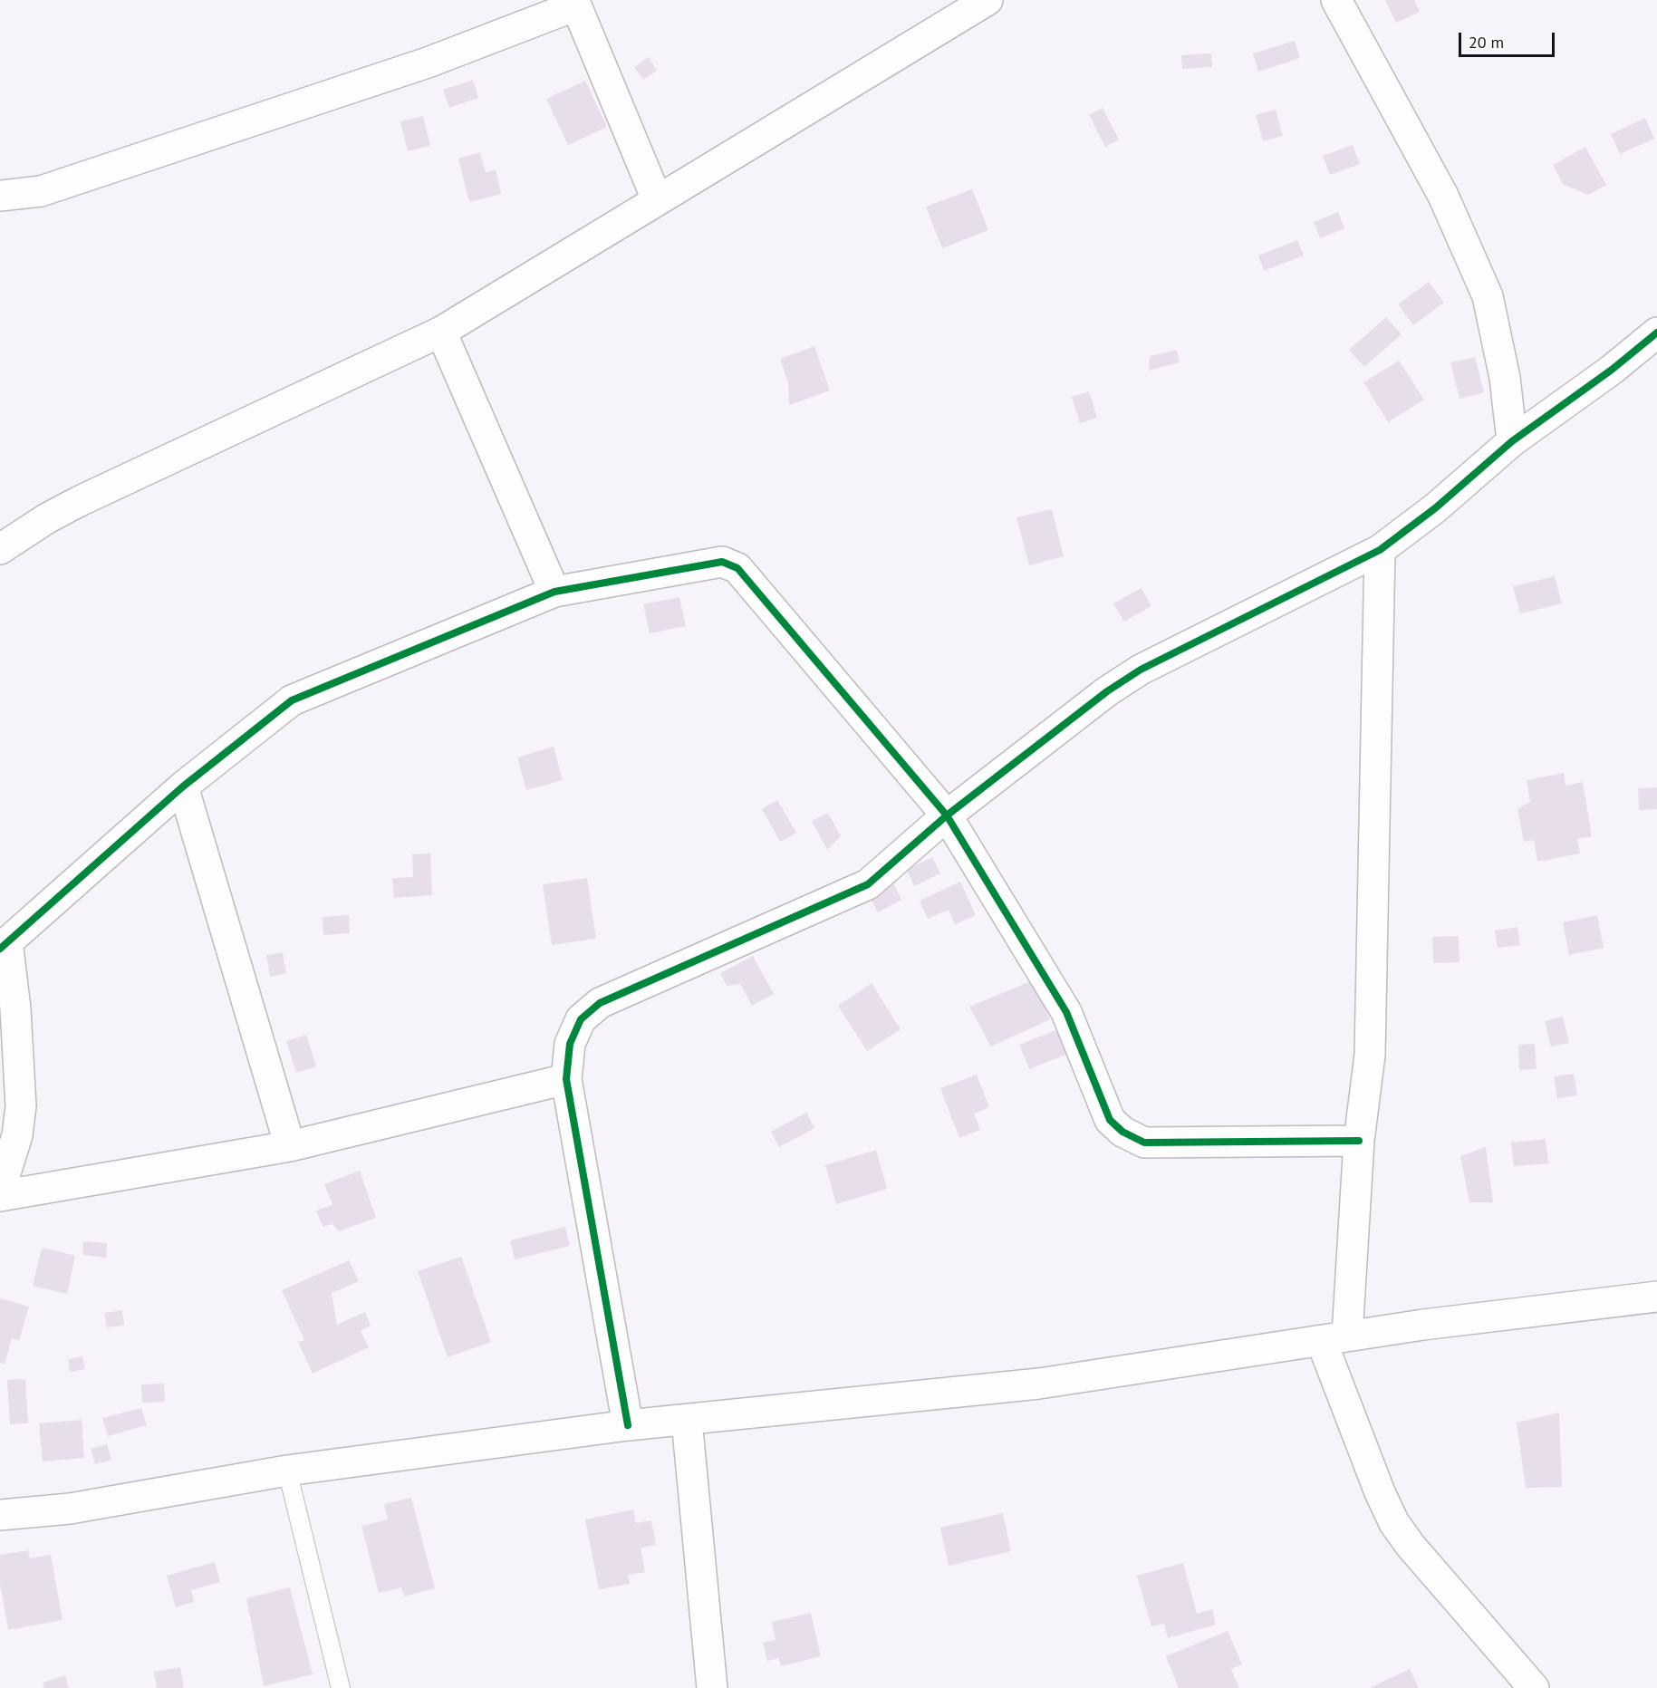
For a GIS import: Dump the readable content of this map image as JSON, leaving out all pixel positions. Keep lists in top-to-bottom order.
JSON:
{
  "scale_bar": "20 m"
}
